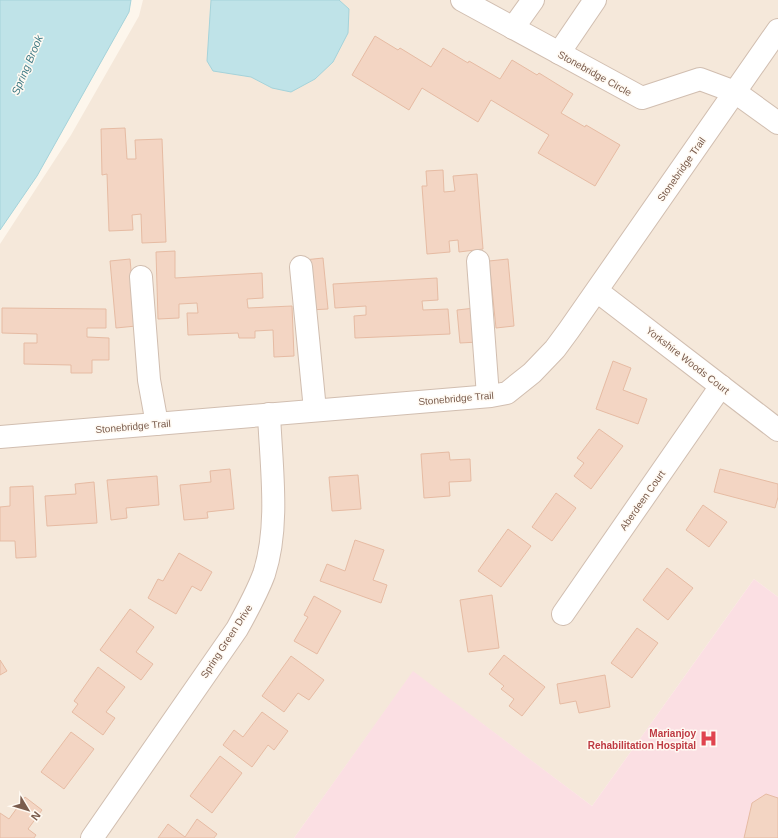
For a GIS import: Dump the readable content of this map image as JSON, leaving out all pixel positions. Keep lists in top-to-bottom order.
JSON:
{
  "streets": {
    "street": [
      "Stonebridge Circle",
      "Stonebridge Trail",
      "Yorkshire Woods Court",
      "Aberdeen Court",
      "Spring Green Drive"
    ]
  },
  "crossings": [
    ["Stonebridge Circle", "Stonebridge Trail"],
    ["Stonebridge Trail", "Yorkshire Woods Court"],
    ["Stonebridge Trail", "Spring Green Drive"],
    ["Yorkshire Woods Court", "Aberdeen Court"]
  ],
  "water": ["Spring Brook"],
  "places": {
    "hospital": ["Marianjoy Rehabilitation Hospital"]
  },
  "north": "bottom right"
}
